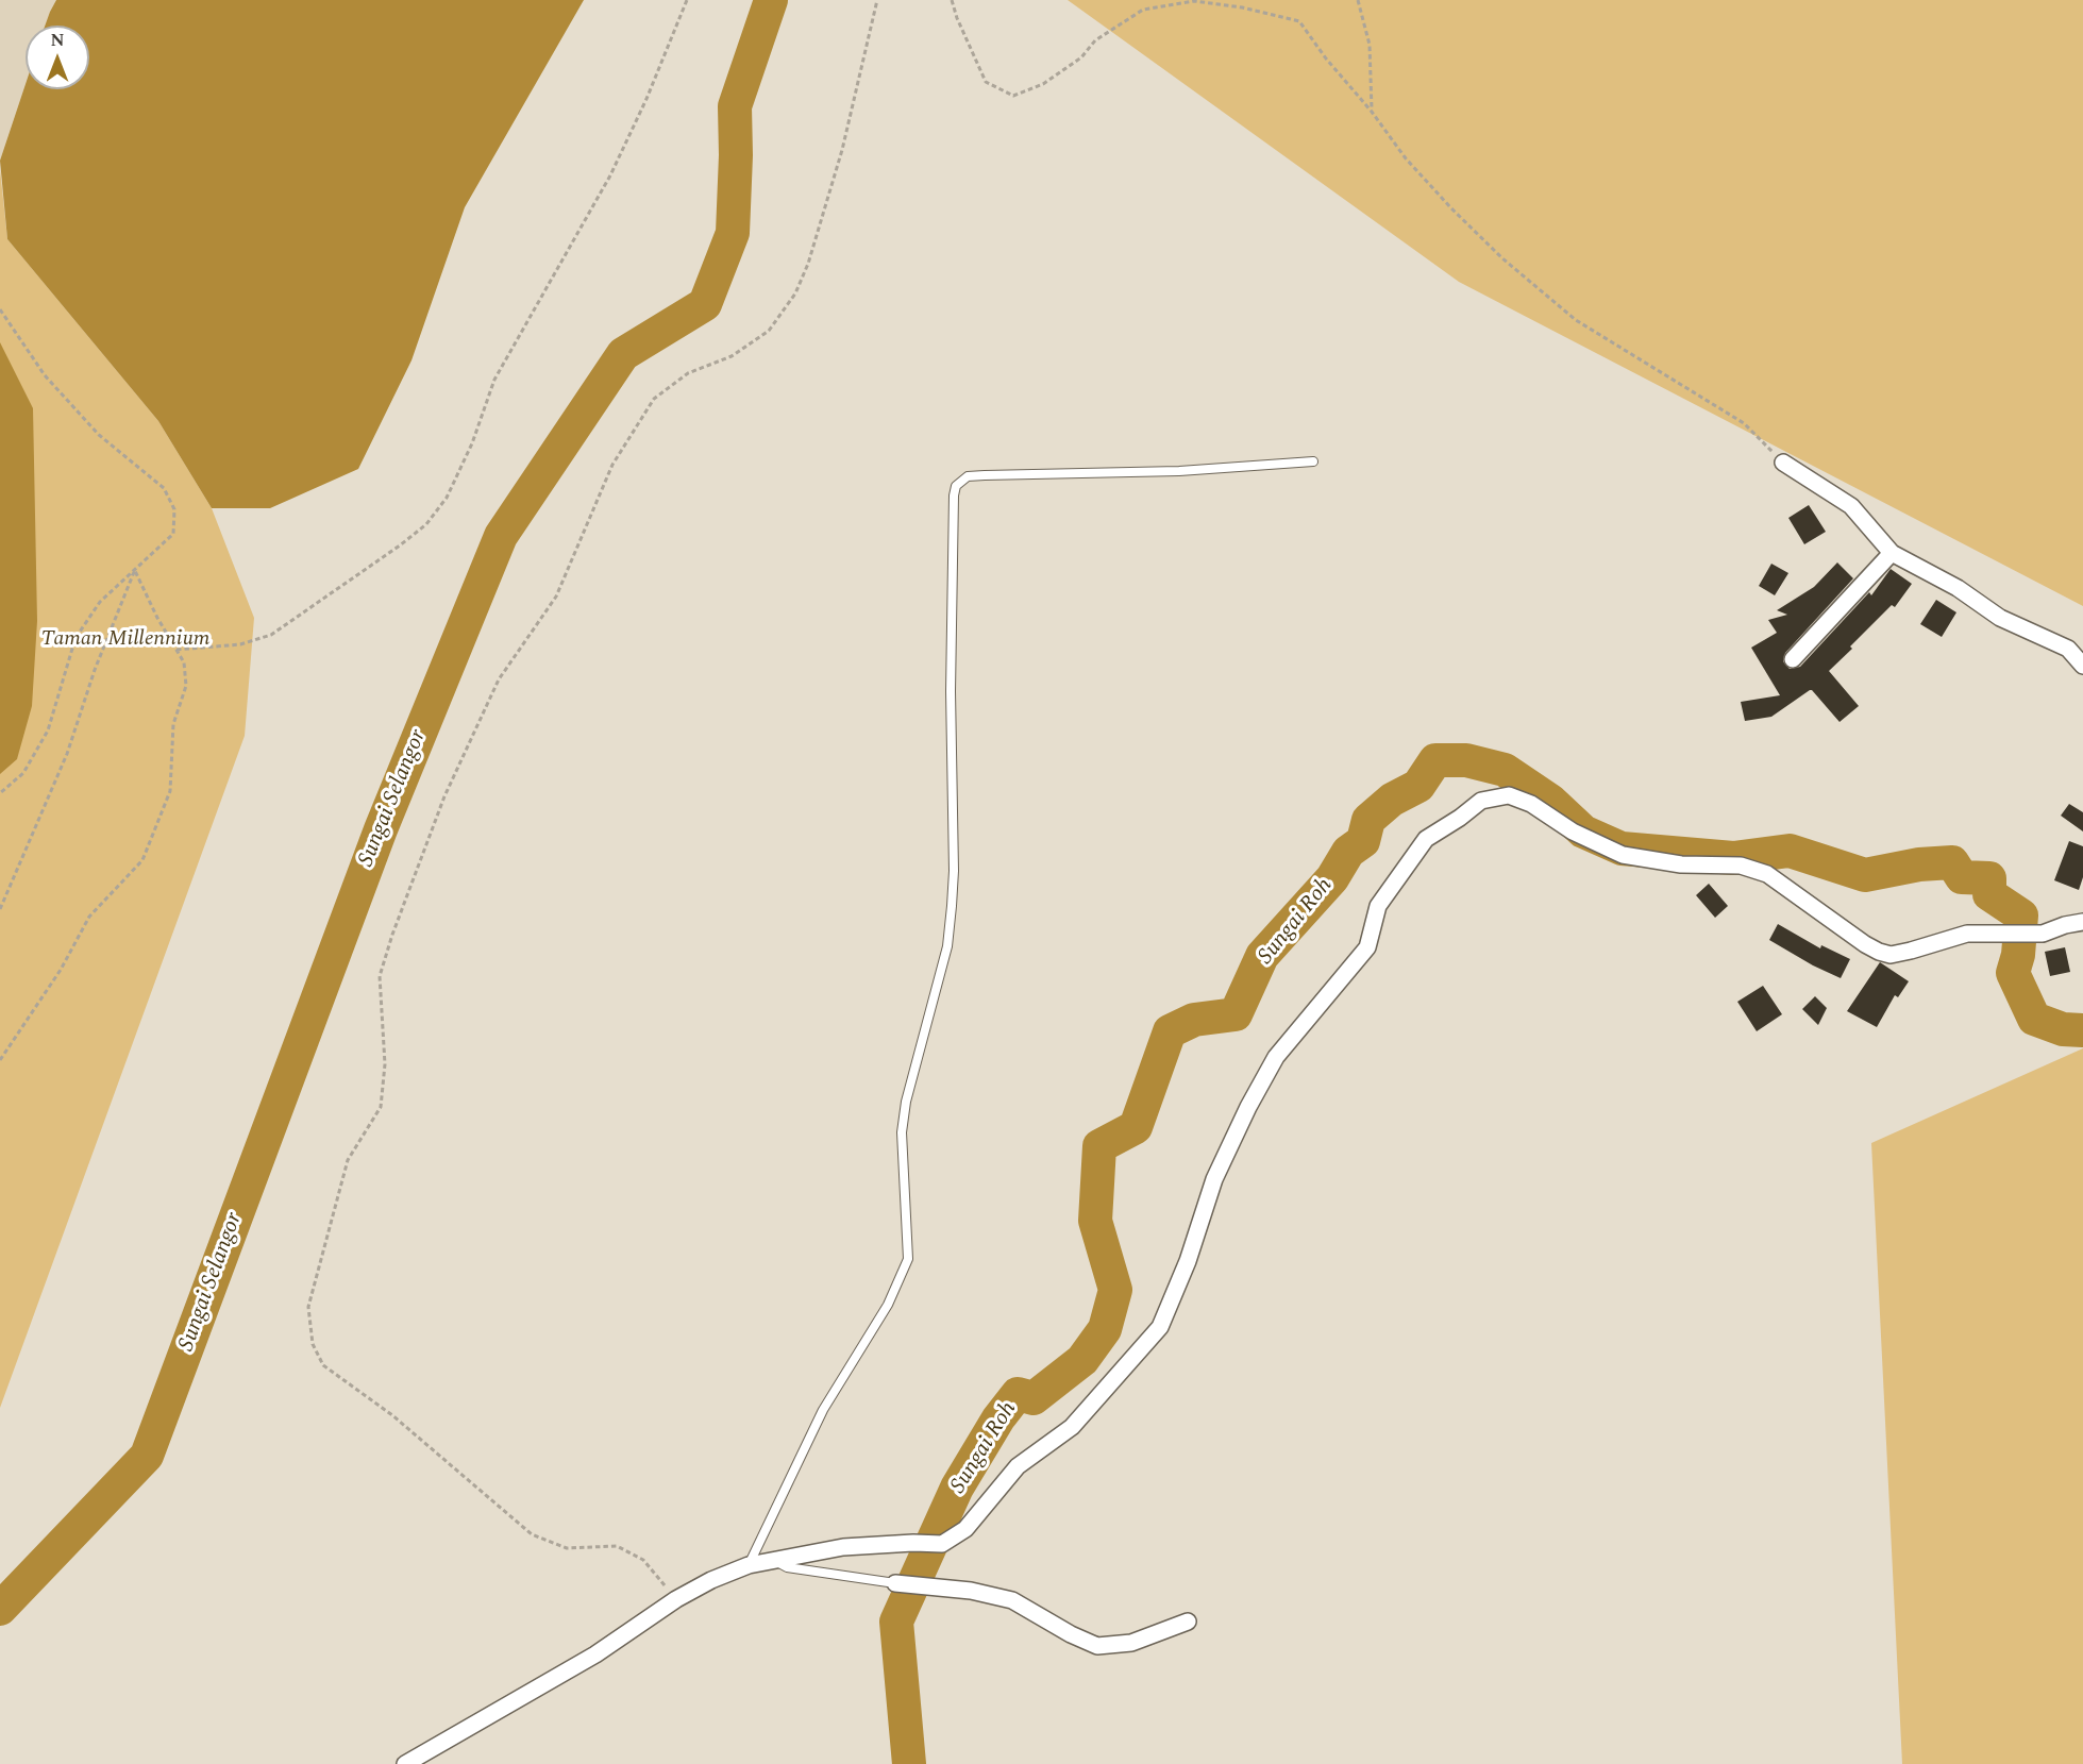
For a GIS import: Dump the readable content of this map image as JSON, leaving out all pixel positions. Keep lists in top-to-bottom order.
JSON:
{
  "water": ["Sungai Selangor", "Sungai Roh"],
  "parks": ["Taman Millennium"],
  "north": "top"
}
